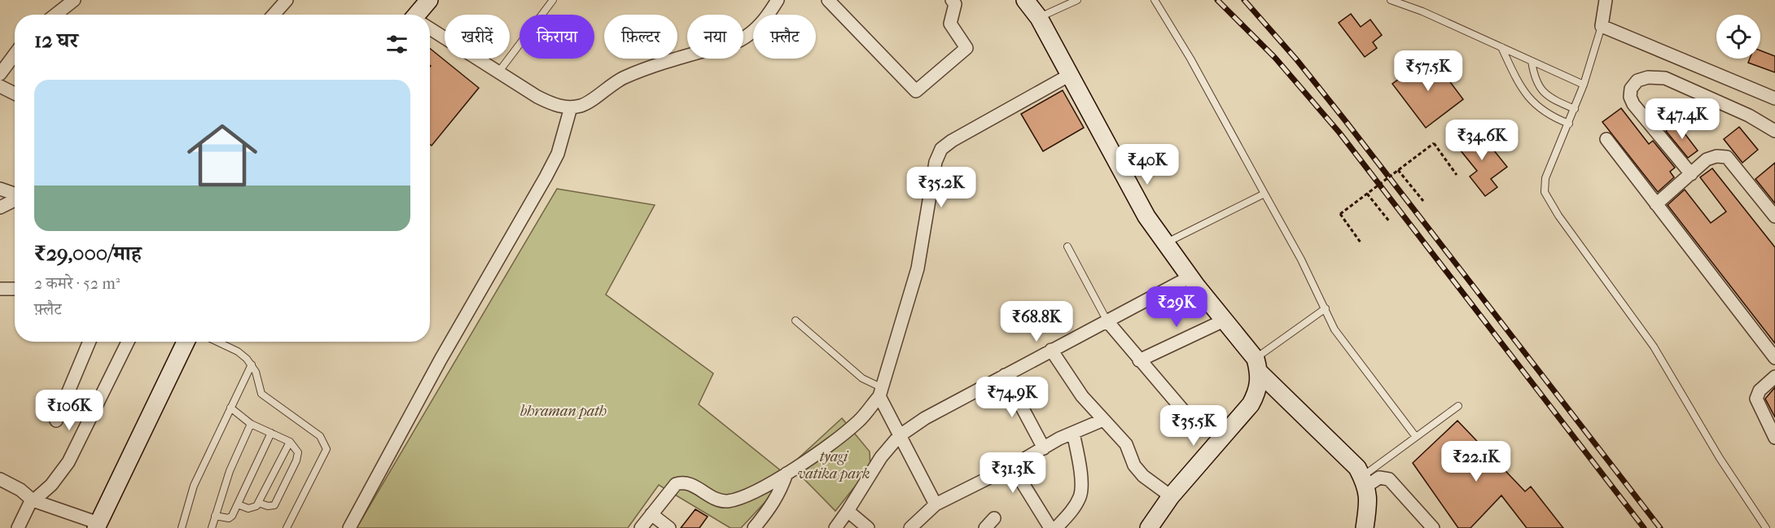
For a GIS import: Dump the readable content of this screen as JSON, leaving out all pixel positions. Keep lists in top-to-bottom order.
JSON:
{
  "parks": ["bhraman path", "tyagi vatika park"],
  "page": {
    "chip": [
      "खरीदें",
      "किराया",
      "फ़िल्टर",
      "नया",
      "फ़्लैट"
    ],
    "heading": "12 घर",
    "price": [
      "₹57.5K",
      "₹47.4K",
      "₹34.6K",
      "₹40K",
      "₹35.2K",
      "₹29K",
      "₹68.8K",
      "₹74.9K",
      "₹106K",
      "₹35.5K",
      "₹22.1K",
      "₹31.3K"
    ],
    "list": [
      {
        "name": "₹29,000/माह",
        "note": "2 कमरे · 52 m² · फ़्लैट"
      }
    ]
  }
}
